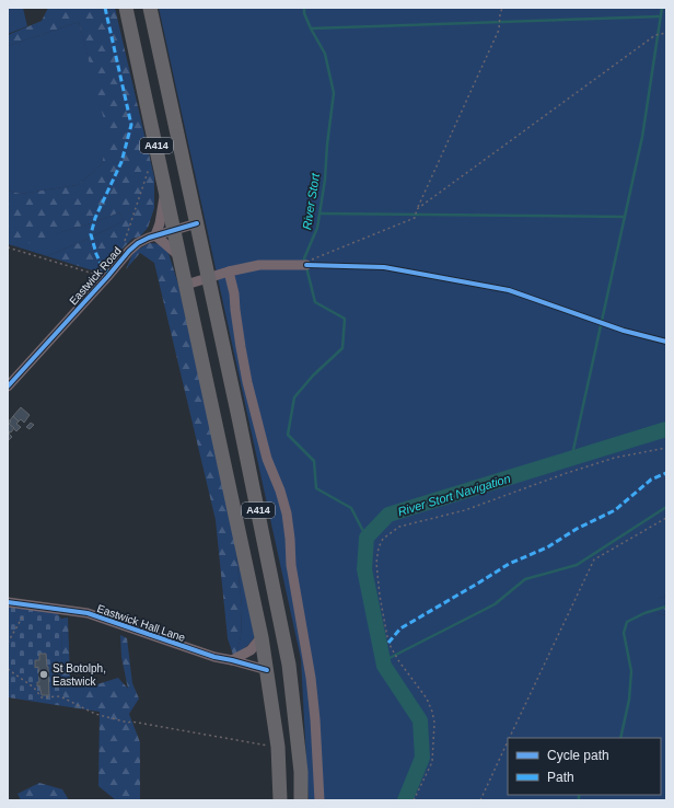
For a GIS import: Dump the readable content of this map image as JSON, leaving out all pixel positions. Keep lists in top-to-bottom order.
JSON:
{
  "streets": {
    "highway": ["A414"],
    "street": ["Eastwick Road", "Eastwick Hall Lane"]
  },
  "crossings": [
    ["A414", "Eastwick Road"],
    ["A414", "Eastwick Hall Lane"]
  ],
  "water": ["River Stort", "River Stort Navigation"],
  "places": ["St Botolph, Eastwick"],
  "legend": ["Cycle path", "Path"]
}
